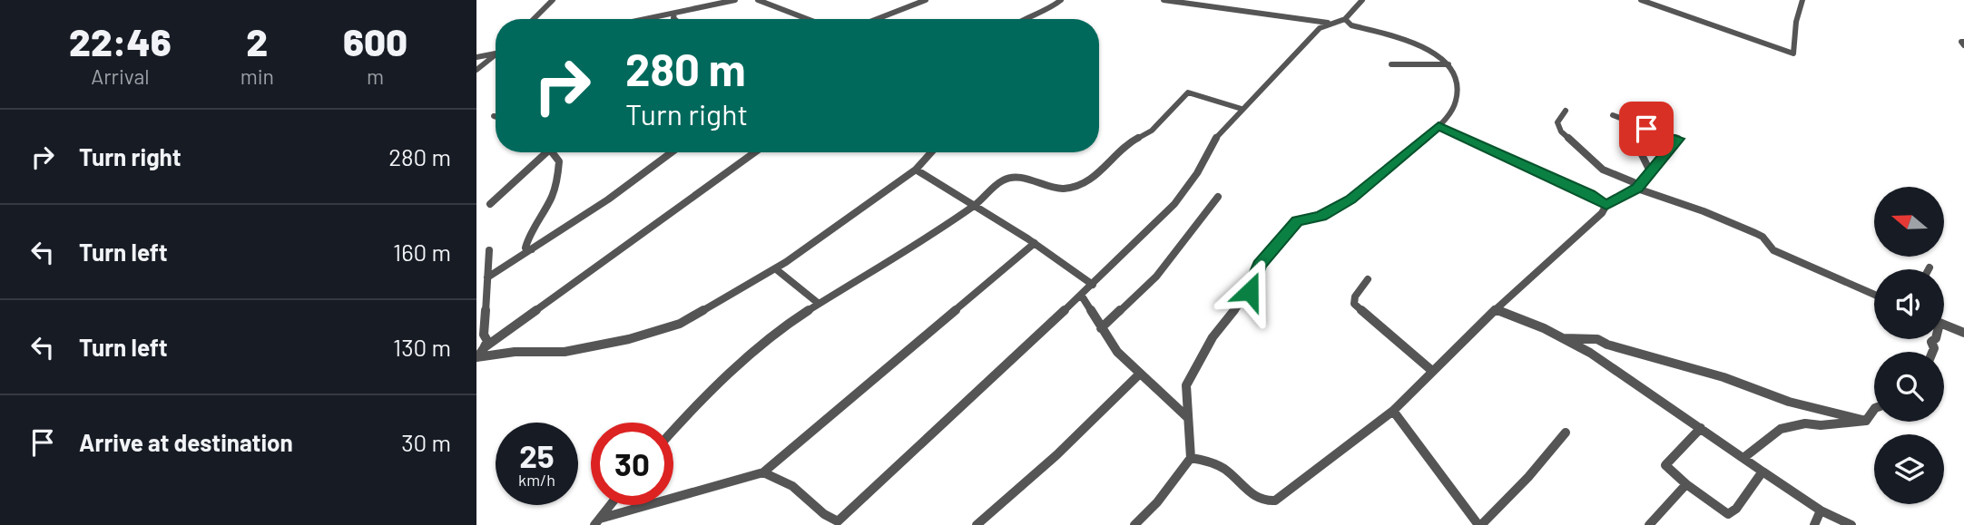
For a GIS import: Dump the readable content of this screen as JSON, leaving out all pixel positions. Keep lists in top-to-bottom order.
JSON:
{
  "north": "left",
  "page": {
    "eta": [
      "22:46",
      "Arrival",
      "2",
      "min",
      "600",
      "m"
    ],
    "turn": ["280 m", "Turn right"],
    "list": [
      {
        "name": "Turn right",
        "value": "280 m"
      },
      {
        "name": "Turn left",
        "value": "160 m"
      },
      {
        "name": "Turn left",
        "value": "130 m"
      },
      {
        "name": "Arrive at destination",
        "value": "30 m"
      }
    ],
    "speed": "25 km/h",
    "limit": "30"
  }
}
